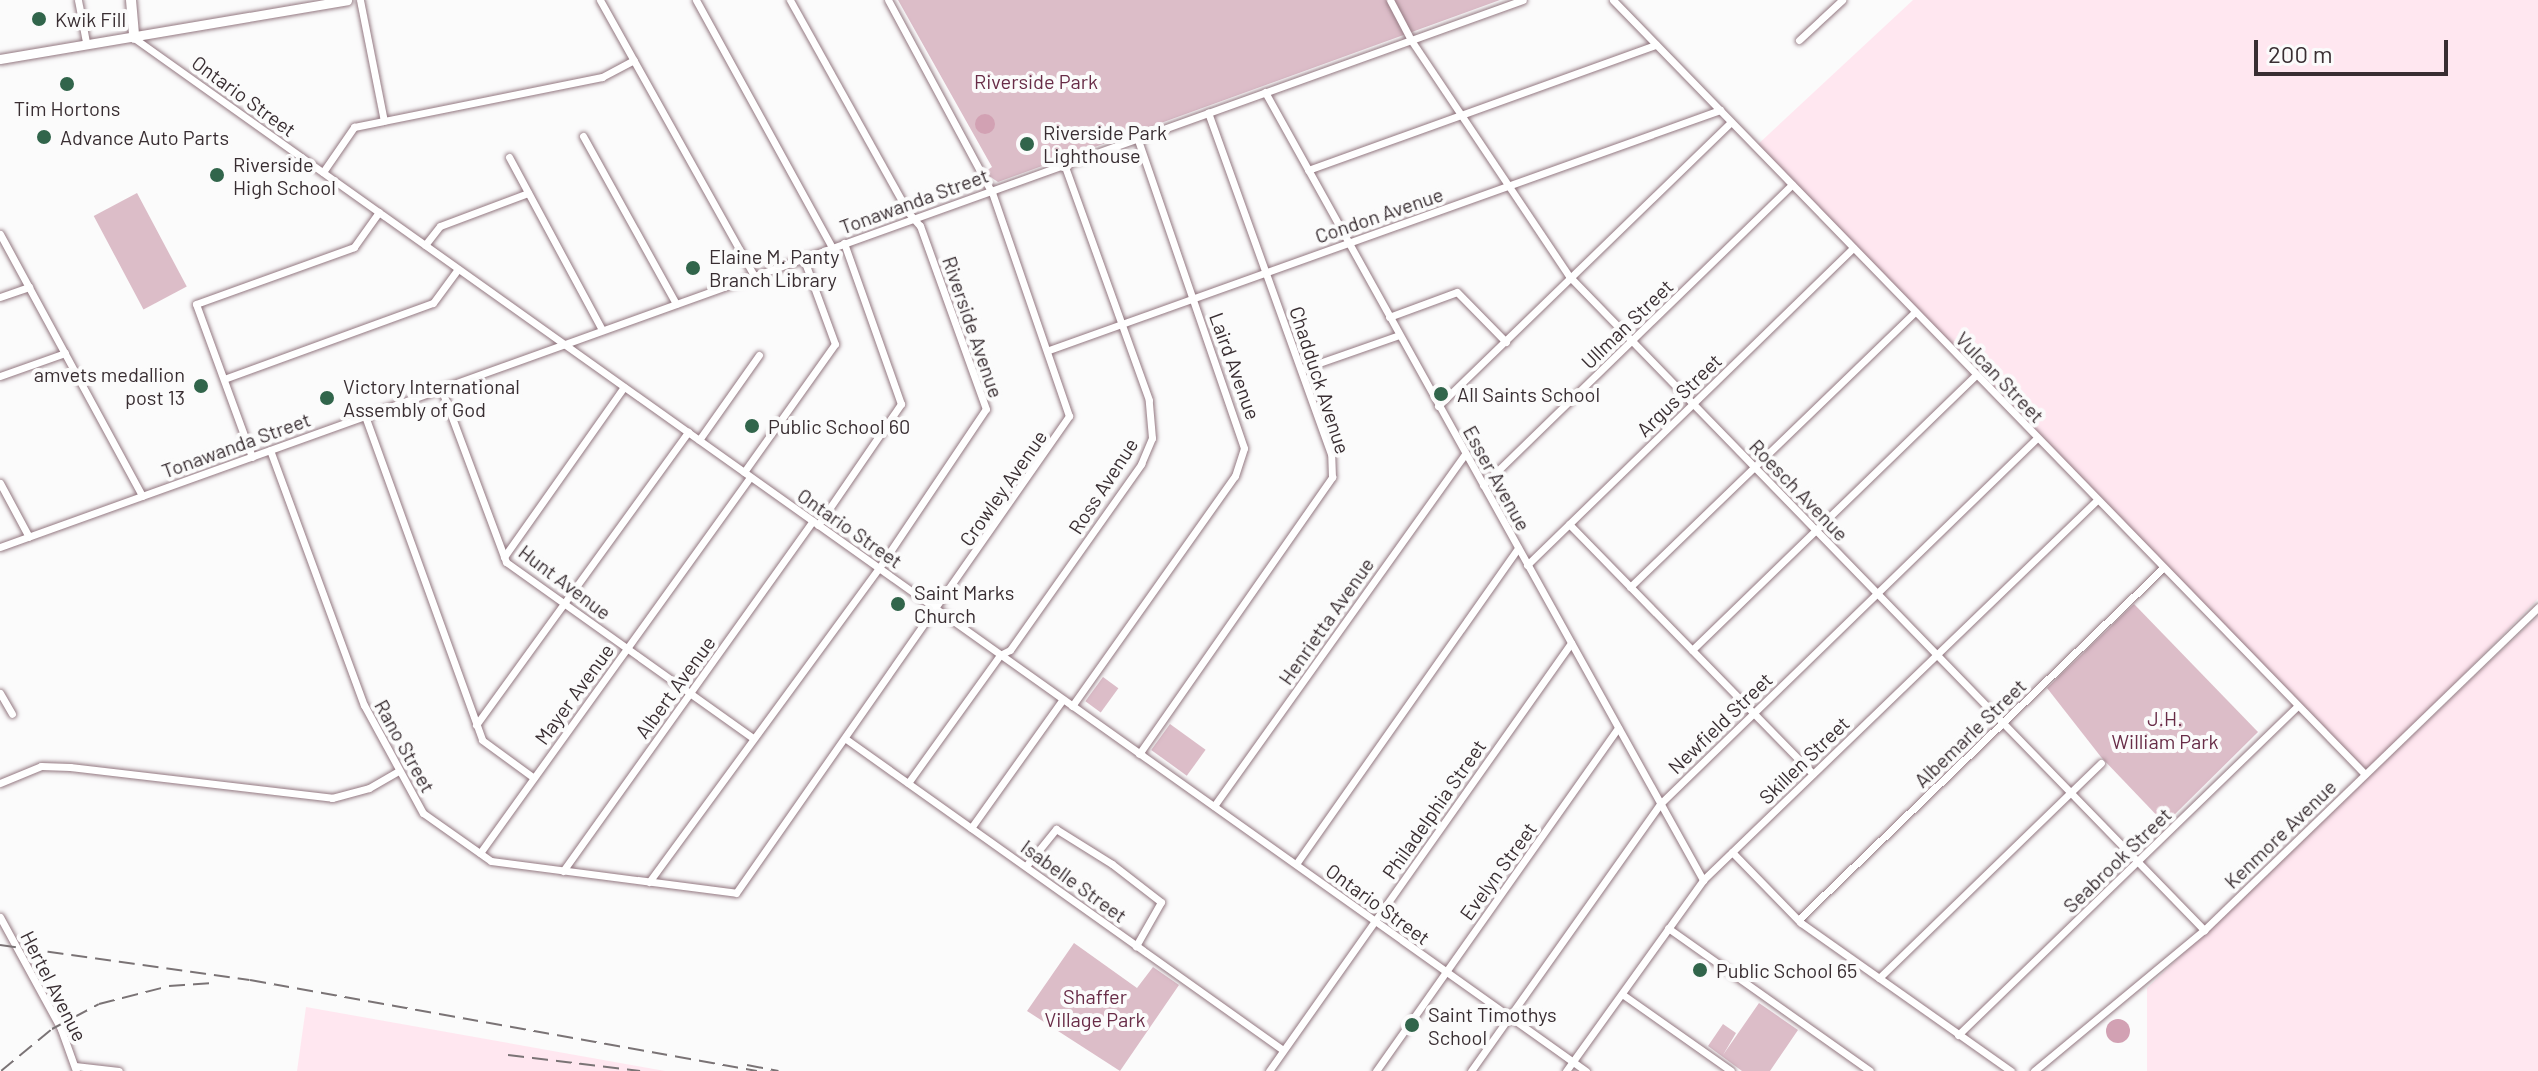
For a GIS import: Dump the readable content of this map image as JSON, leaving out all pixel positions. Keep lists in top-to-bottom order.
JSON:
{
  "streets": {
    "street": [
      "Ontario Street",
      "Tonawanda Street",
      "Condon Avenue",
      "Ullman Street",
      "Riverside Avenue",
      "Laird Avenue",
      "Vulcan Street",
      "Chadduck Avenue",
      "Argus Street",
      "Esser Avenue",
      "Ross Avenue",
      "Crowley Avenue",
      "Roesch Avenue",
      "Hunt Avenue",
      "Henrietta Avenue",
      "Albert Avenue",
      "Mayer Avenue",
      "Newfield Street",
      "Albemarle Street",
      "Rano Street",
      "Skillen Street",
      "Philadelphia Street",
      "Kenmore Avenue",
      "Seabrook Street",
      "Evelyn Street",
      "Isabelle Street",
      "Hertel Avenue"
    ]
  },
  "crossings": [
    ["Ontario Street", "Tonawanda Street"],
    ["Ontario Street", "Riverside Avenue"],
    ["Ontario Street", "Laird Avenue"],
    ["Ontario Street", "Chadduck Avenue"],
    ["Ontario Street", "Ross Avenue"],
    ["Ontario Street", "Crowley Avenue"],
    ["Ontario Street", "Henrietta Avenue"],
    ["Ontario Street", "Albert Avenue"],
    ["Ontario Street", "Mayer Avenue"],
    ["Ontario Street", "Newfield Street"],
    ["Ontario Street", "Skillen Street"],
    ["Ontario Street", "Philadelphia Street"],
    ["Ontario Street", "Evelyn Street"],
    ["Tonawanda Street", "Riverside Avenue"],
    ["Tonawanda Street", "Laird Avenue"],
    ["Tonawanda Street", "Chadduck Avenue"],
    ["Tonawanda Street", "Esser Avenue"],
    ["Tonawanda Street", "Ross Avenue"],
    ["Tonawanda Street", "Crowley Avenue"],
    ["Tonawanda Street", "Roesch Avenue"],
    ["Tonawanda Street", "Hunt Avenue"],
    ["Tonawanda Street", "Albert Avenue"],
    ["Tonawanda Street", "Mayer Avenue"],
    ["Tonawanda Street", "Rano Street"],
    ["Condon Avenue", "Laird Avenue"],
    ["Condon Avenue", "Vulcan Street"],
    ["Condon Avenue", "Chadduck Avenue"],
    ["Condon Avenue", "Esser Avenue"],
    ["Condon Avenue", "Ross Avenue"],
    ["Condon Avenue", "Crowley Avenue"],
    ["Condon Avenue", "Roesch Avenue"],
    ["Ullman Street", "Vulcan Street"],
    ["Ullman Street", "Esser Avenue"],
    ["Ullman Street", "Roesch Avenue"],
    ["Riverside Avenue", "Hunt Avenue"],
    ["Riverside Avenue", "Rano Street"],
    ["Vulcan Street", "Argus Street"],
    ["Vulcan Street", "Newfield Street"],
    ["Vulcan Street", "Albemarle Street"],
    ["Vulcan Street", "Skillen Street"],
    ["Vulcan Street", "Kenmore Avenue"],
    ["Vulcan Street", "Seabrook Street"],
    ["Argus Street", "Esser Avenue"],
    ["Argus Street", "Roesch Avenue"],
    ["Esser Avenue", "Henrietta Avenue"],
    ["Esser Avenue", "Newfield Street"],
    ["Esser Avenue", "Skillen Street"],
    ["Esser Avenue", "Philadelphia Street"],
    ["Esser Avenue", "Evelyn Street"],
    ["Ross Avenue", "Isabelle Street"],
    ["Crowley Avenue", "Rano Street"],
    ["Crowley Avenue", "Isabelle Street"],
    ["Roesch Avenue", "Newfield Street"],
    ["Roesch Avenue", "Albemarle Street"],
    ["Roesch Avenue", "Skillen Street"],
    ["Roesch Avenue", "Kenmore Avenue"],
    ["Roesch Avenue", "Seabrook Street"],
    ["Hunt Avenue", "Albert Avenue"],
    ["Hunt Avenue", "Mayer Avenue"],
    ["Albert Avenue", "Rano Street"],
    ["Mayer Avenue", "Rano Street"],
    ["Philadelphia Street", "Isabelle Street"]
  ],
  "parks": ["Riverside Park", "J.H. William Park", "Shaffer Village Park"],
  "places": [
    "Kwik Fill",
    "Tim Hortons",
    "Advance Auto Parts",
    "Riverside Park Lighthouse",
    "Riverside High School",
    "Elaine M. Panty Branch Library",
    "amvets medallion post 13",
    "All Saints School",
    "Victory International Assembly of God",
    "Public School 60",
    "Saint Marks Church",
    "Public School 65",
    "Saint Timothys School"
  ],
  "scale_bar": "200 m"
}
